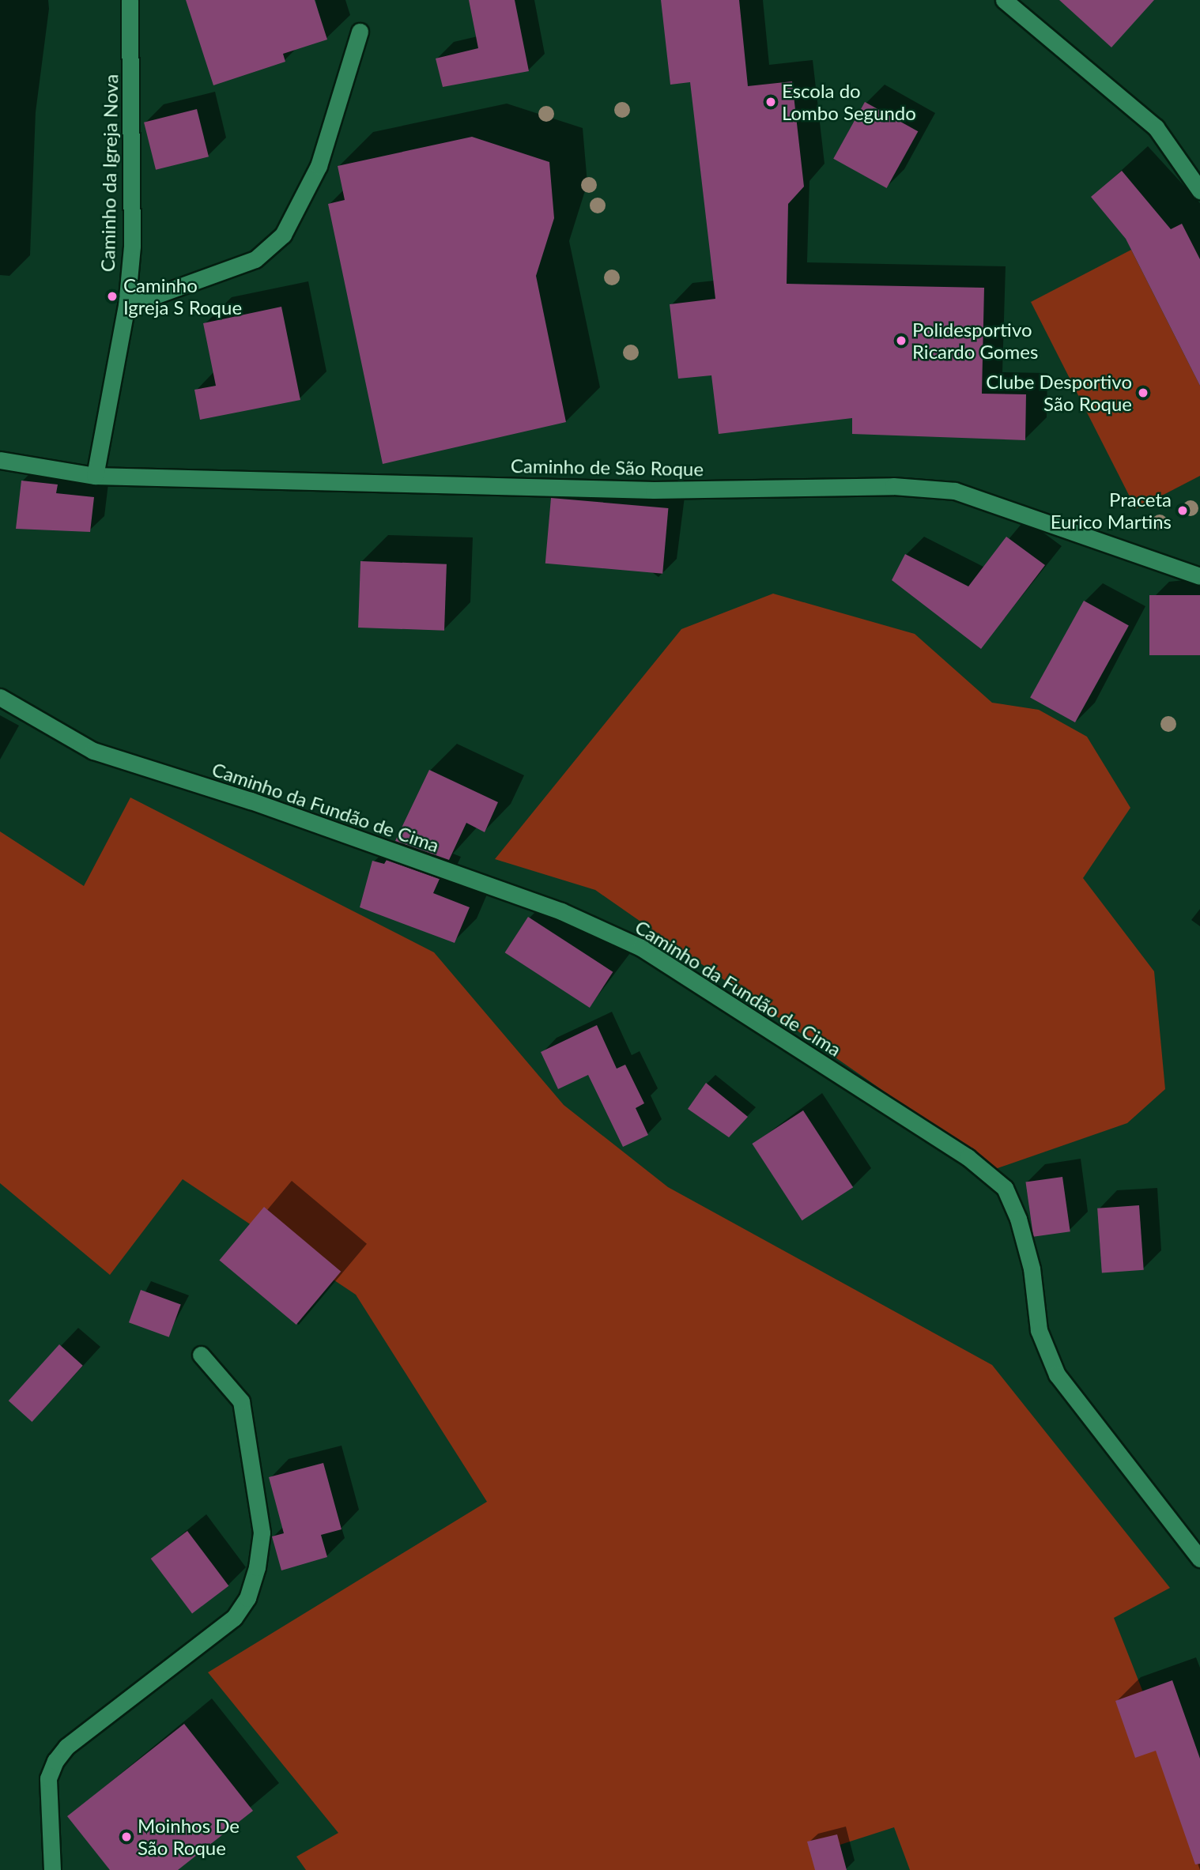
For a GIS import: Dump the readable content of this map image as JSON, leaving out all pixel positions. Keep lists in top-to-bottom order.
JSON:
{
  "streets": {
    "street": ["Caminho da Igreja Nova", "Caminho de São Roque", "Caminho da Fundão de Cima"]
  },
  "crossings": [
    ["Caminho da Igreja Nova", "Caminho de São Roque"]
  ],
  "places": [
    "Escola do Lombo Segundo",
    "Caminho Igreja S Roque",
    "Polidesportivo Ricardo Gomes",
    "Clube Desportivo São Roque",
    "Praceta Eurico Martins",
    "Moinhos De São Roque"
  ]
}
